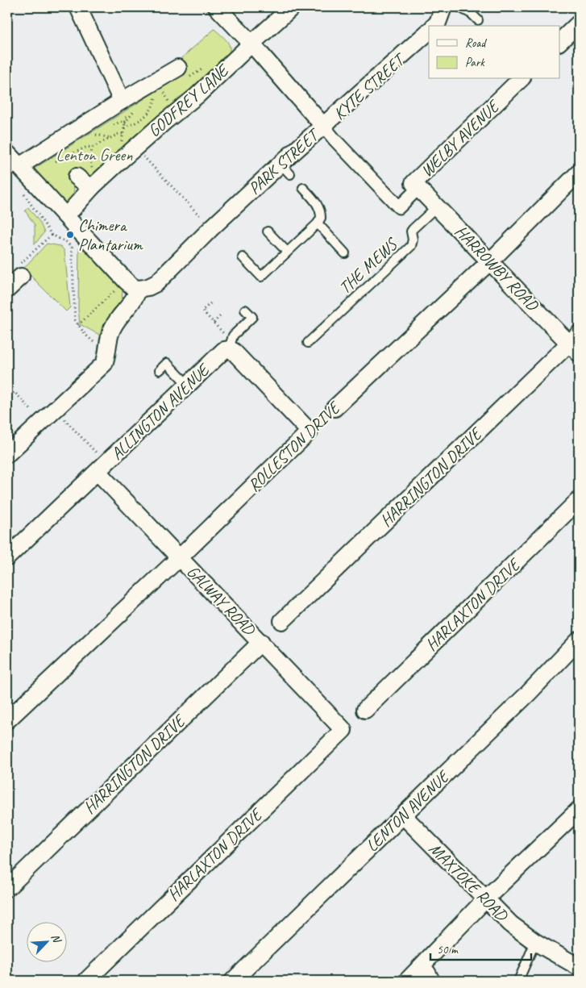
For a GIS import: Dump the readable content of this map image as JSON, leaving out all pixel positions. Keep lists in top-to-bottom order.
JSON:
{
  "streets": {
    "street": [
      "KYTE STREET",
      "GODFREY LANE",
      "WELBY AVENUE",
      "PARK STREET",
      "HARROWBY ROAD",
      "ALLINGTON AVENUE",
      "ROLLESTON DRIVE",
      "HARRINGTON DRIVE",
      "GALWAY ROAD",
      "HARLAXTON DRIVE",
      "LENTON AVENUE",
      "MAXTOKE ROAD"
    ],
    "lane": ["THE MEWS"]
  },
  "crossings": [
    ["KYTE STREET", "PARK STREET"],
    ["GODFREY LANE", "PARK STREET"],
    ["WELBY AVENUE", "HARROWBY ROAD"],
    ["THE MEWS", "HARROWBY ROAD"],
    ["HARROWBY ROAD", "ROLLESTON DRIVE"],
    ["HARROWBY ROAD", "HARRINGTON DRIVE"],
    ["ALLINGTON AVENUE", "ROLLESTON DRIVE"],
    ["ALLINGTON AVENUE", "GALWAY ROAD"],
    ["ROLLESTON DRIVE", "GALWAY ROAD"],
    ["HARRINGTON DRIVE", "GALWAY ROAD"],
    ["GALWAY ROAD", "HARLAXTON DRIVE"],
    ["LENTON AVENUE", "MAXTOKE ROAD"]
  ],
  "parks": ["Lenton Green"],
  "places": ["Chimera Plantarium"],
  "legend": ["Road", "Park"],
  "scale_bar": "50 m",
  "north": "top right"
}
